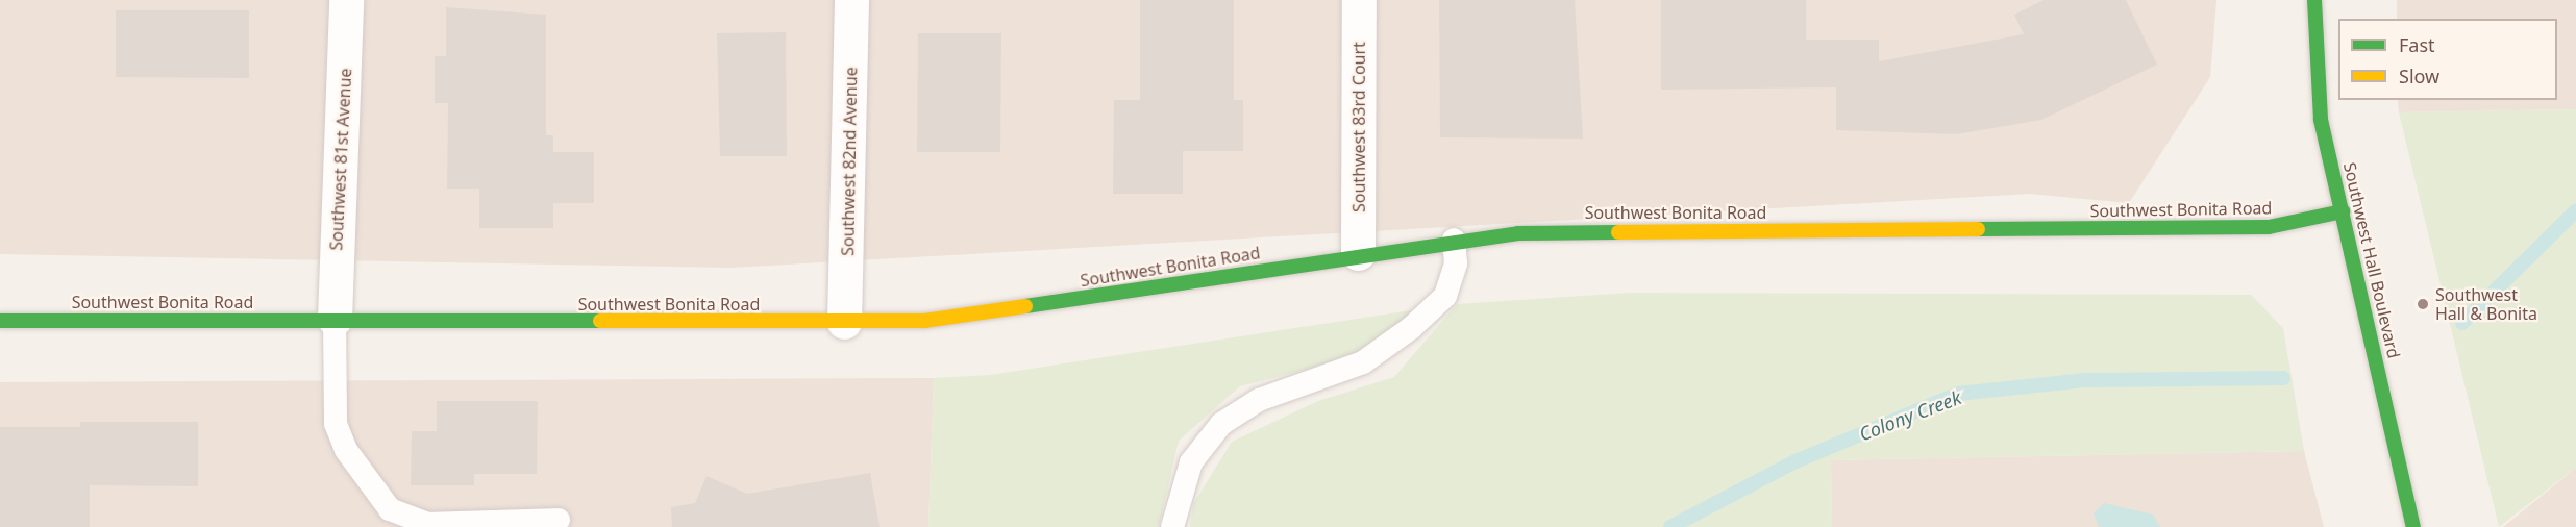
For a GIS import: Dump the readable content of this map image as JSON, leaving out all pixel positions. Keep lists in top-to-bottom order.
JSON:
{
  "streets": {
    "main road": ["Southwest Bonita Road", "Southwest Hall Boulevard"],
    "street": ["Southwest 83rd Court", "Southwest 81st Avenue", "Southwest 82nd Avenue"]
  },
  "crossings": [
    ["Southwest 83rd Court", "Southwest Bonita Road"],
    ["Southwest 81st Avenue", "Southwest Bonita Road"],
    ["Southwest 82nd Avenue", "Southwest Bonita Road"],
    ["Southwest Bonita Road", "Southwest Hall Boulevard"]
  ],
  "water": ["Colony Creek"],
  "places": ["Southwest Hall & Bonita"],
  "legend": ["Fast", "Slow"]
}
